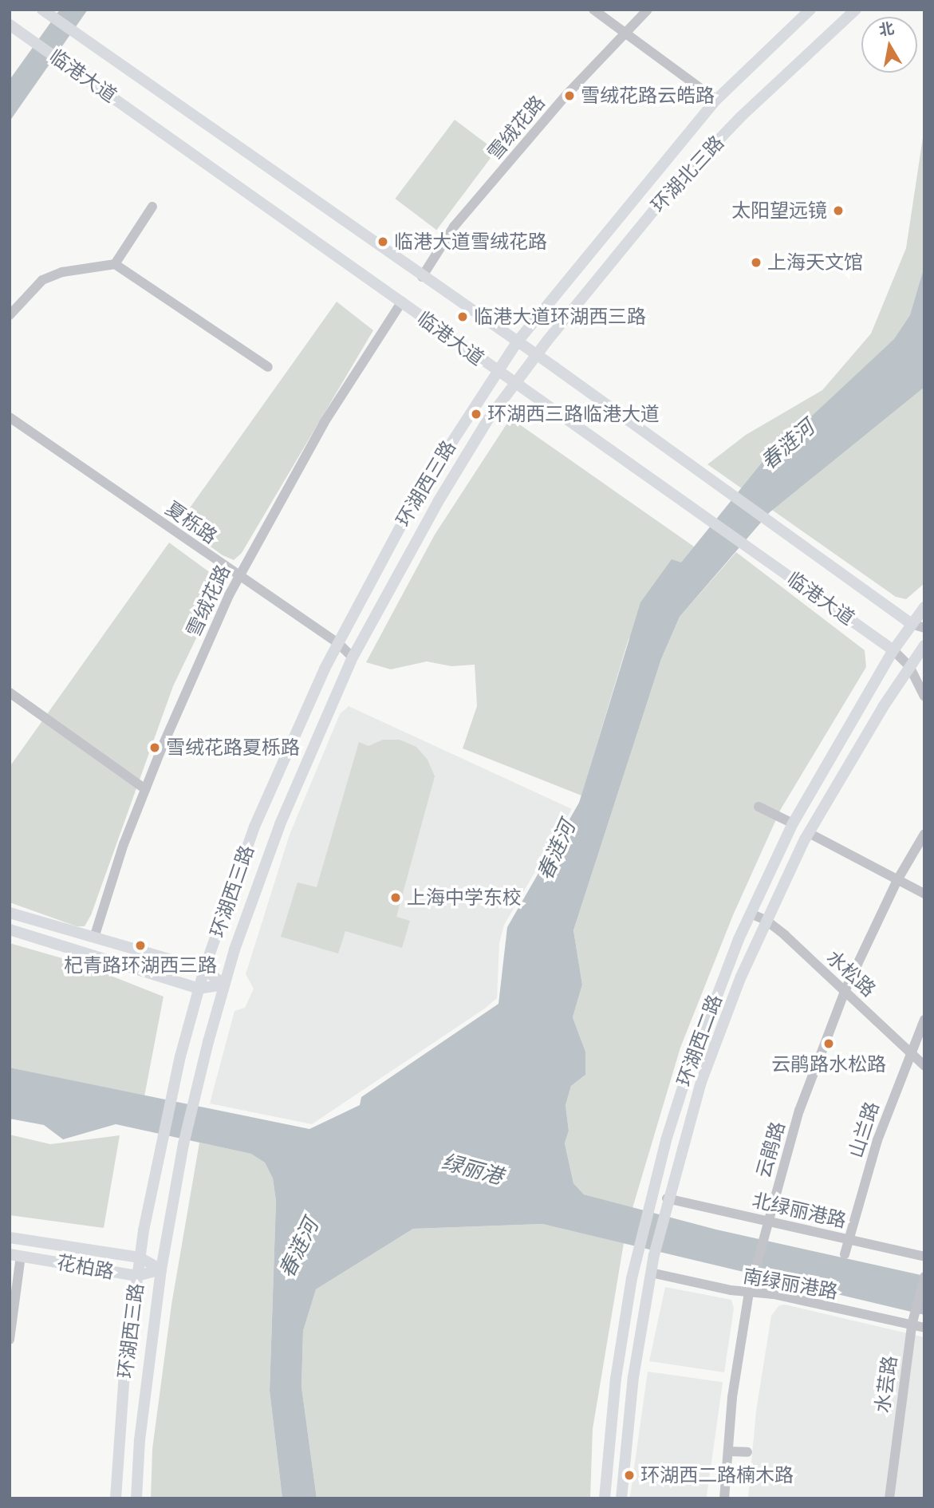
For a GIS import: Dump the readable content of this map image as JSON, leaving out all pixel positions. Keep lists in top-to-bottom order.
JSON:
{
  "streets": {
    "main road": [
      "临港大道",
      "环湖北三路",
      "环湖西三路",
      "环湖西二路",
      "花柏路"
    ],
    "street": [
      "雪绒花路",
      "夏栎路",
      "水松路",
      "山兰路",
      "云鹃路",
      "北绿丽港路",
      "南绿丽港路",
      "水芸路"
    ]
  },
  "crossings": [
    ["临港大道", "雪绒花路"],
    ["临港大道", "环湖北三路"],
    ["临港大道", "环湖西三路"],
    ["临港大道", "环湖西二路"],
    ["雪绒花路", "夏栎路"],
    ["环湖北三路", "环湖西三路"],
    ["环湖西三路", "夏栎路"],
    ["环湖西三路", "花柏路"],
    ["水松路", "环湖西二路"],
    ["水松路", "山兰路"],
    ["水松路", "云鹃路"],
    ["环湖西二路", "北绿丽港路"],
    ["环湖西二路", "南绿丽港路"],
    ["山兰路", "北绿丽港路"],
    ["云鹃路", "北绿丽港路"],
    ["云鹃路", "南绿丽港路"],
    ["南绿丽港路", "水芸路"]
  ],
  "water": ["春涟河", "绿丽港"],
  "places": [
    "雪绒花路云皓路",
    "太阳望远镜",
    "临港大道雪绒花路",
    "上海天文馆",
    "临港大道环湖西三路",
    "环湖西三路临港大道",
    "雪绒花路夏栎路",
    "上海中学东校",
    "杞青路环湖西三路",
    "云鹃路水松路",
    "环湖西二路楠木路"
  ],
  "north": "top"
}
